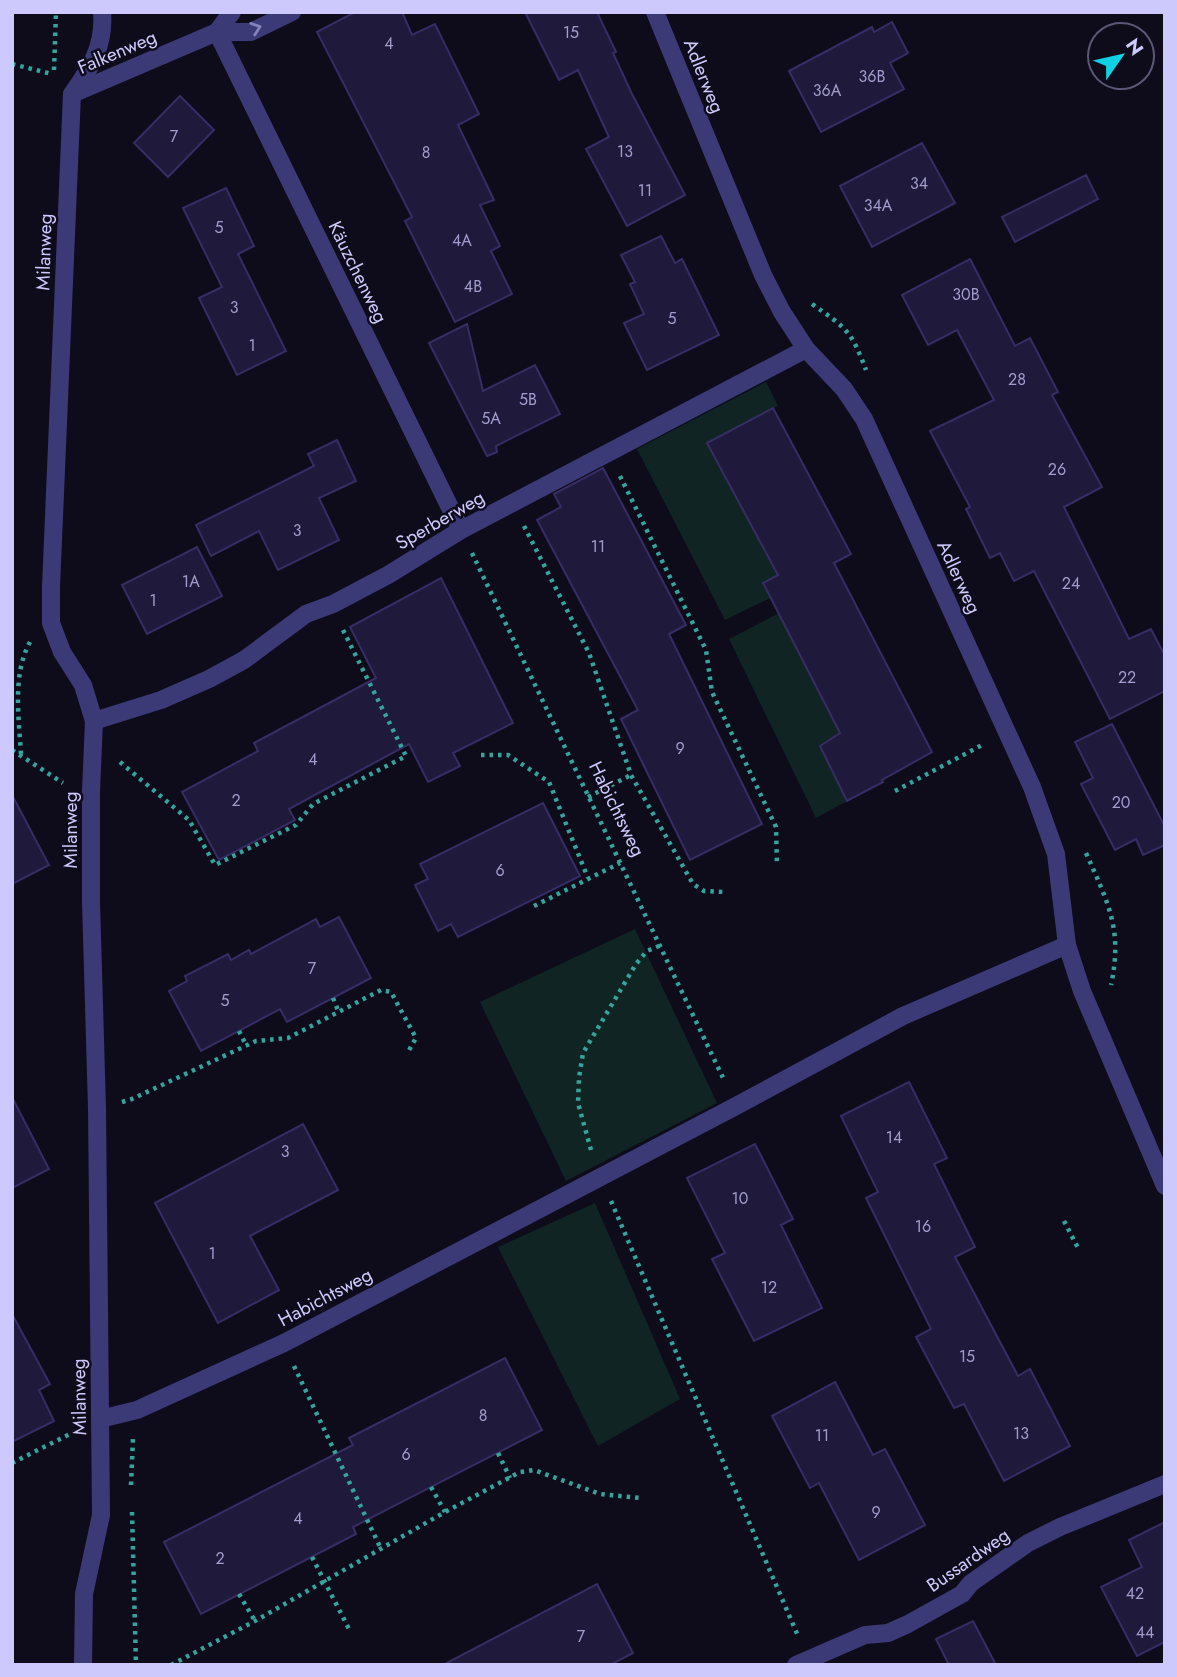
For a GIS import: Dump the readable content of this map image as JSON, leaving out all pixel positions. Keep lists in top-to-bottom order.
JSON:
{
  "streets": {
    "street": [
      "Falkenweg",
      "Adlerweg",
      "Milanweg",
      "Käuzchenweg",
      "Sperberweg",
      "Habichtsweg",
      "Bussardweg"
    ]
  },
  "crossings": [
    ["Falkenweg", "Milanweg"],
    ["Falkenweg", "Käuzchenweg"],
    ["Adlerweg", "Sperberweg"],
    ["Adlerweg", "Habichtsweg"],
    ["Milanweg", "Sperberweg"],
    ["Milanweg", "Habichtsweg"],
    ["Käuzchenweg", "Sperberweg"],
    ["Käuzchenweg", "Habichtsweg"],
    ["Sperberweg", "Habichtsweg"]
  ],
  "house_numbers": [
    "15",
    "4",
    "36B",
    "36A",
    "7",
    "13",
    "8",
    "34",
    "11",
    "34A",
    "5",
    "4A",
    "4B",
    "30B",
    "3",
    "5",
    "1",
    "28",
    "5B",
    "5A",
    "26",
    "3",
    "11",
    "1A",
    "24",
    "1",
    "22",
    "9",
    "4",
    "2",
    "20",
    "6",
    "7",
    "5",
    "14",
    "3",
    "10",
    "16",
    "1",
    "12",
    "15",
    "8",
    "13",
    "11",
    "6",
    "9",
    "4",
    "2",
    "42",
    "44",
    "7"
  ],
  "north": "top right"
}
